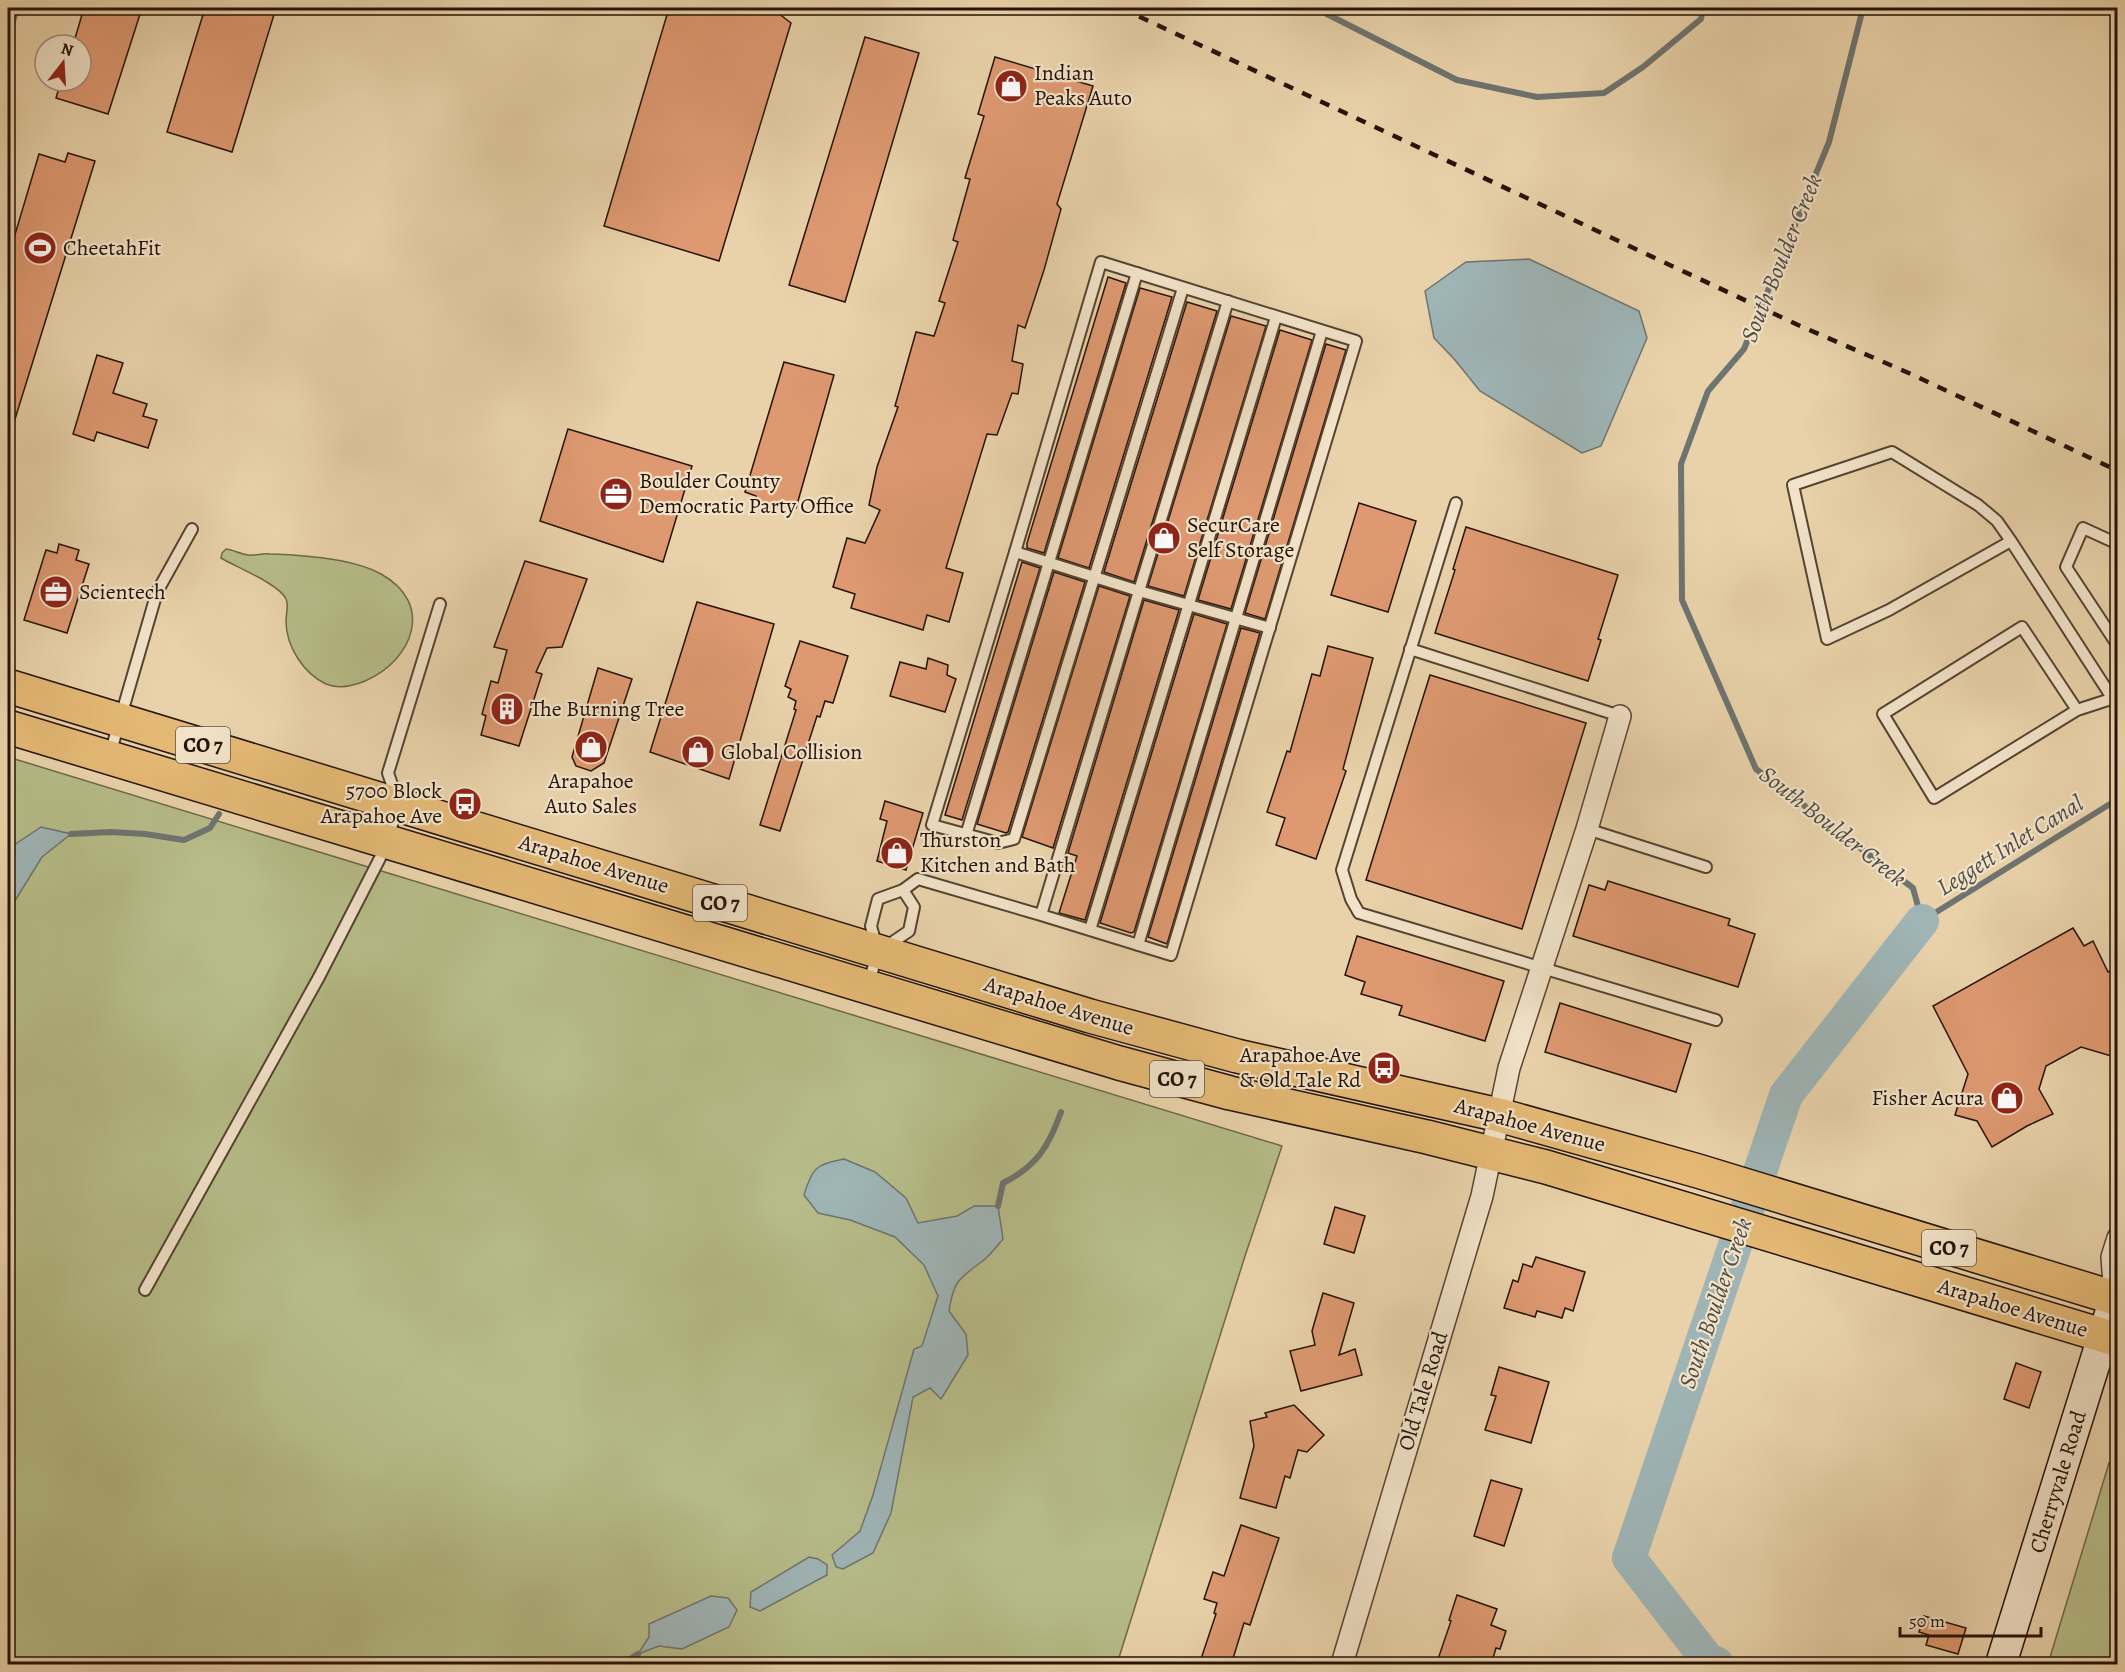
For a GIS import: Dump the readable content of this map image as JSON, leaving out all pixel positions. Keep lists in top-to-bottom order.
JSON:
{
  "streets": {
    "main road": ["CO 7", "Arapahoe Avenue"],
    "street": ["Old Tale Road", "Cherryvale Road"]
  },
  "crossings": [
    ["Arapahoe Avenue", "Old Tale Road"],
    ["Arapahoe Avenue", "Cherryvale Road"]
  ],
  "water": ["South Boulder Creek", "Leggett Inlet Canal"],
  "places": {
    "shop": [
      "Indian Peaks Auto",
      "SecurCare Self Storage",
      "Arapahoe Auto Sales",
      "Global Collision",
      "Thurston Kitchen and Bath",
      "Fisher Acura"
    ],
    "sports": ["CheetahFit"],
    "office": ["Boulder County Democratic Party Office", "Scientech"],
    "building": ["The Burning Tree"],
    "bus stop": ["5700 Block Arapahoe Ave", "Arapahoe Ave & Old Tale Rd"]
  },
  "scale_bar": "50 m",
  "north": "top"
}
